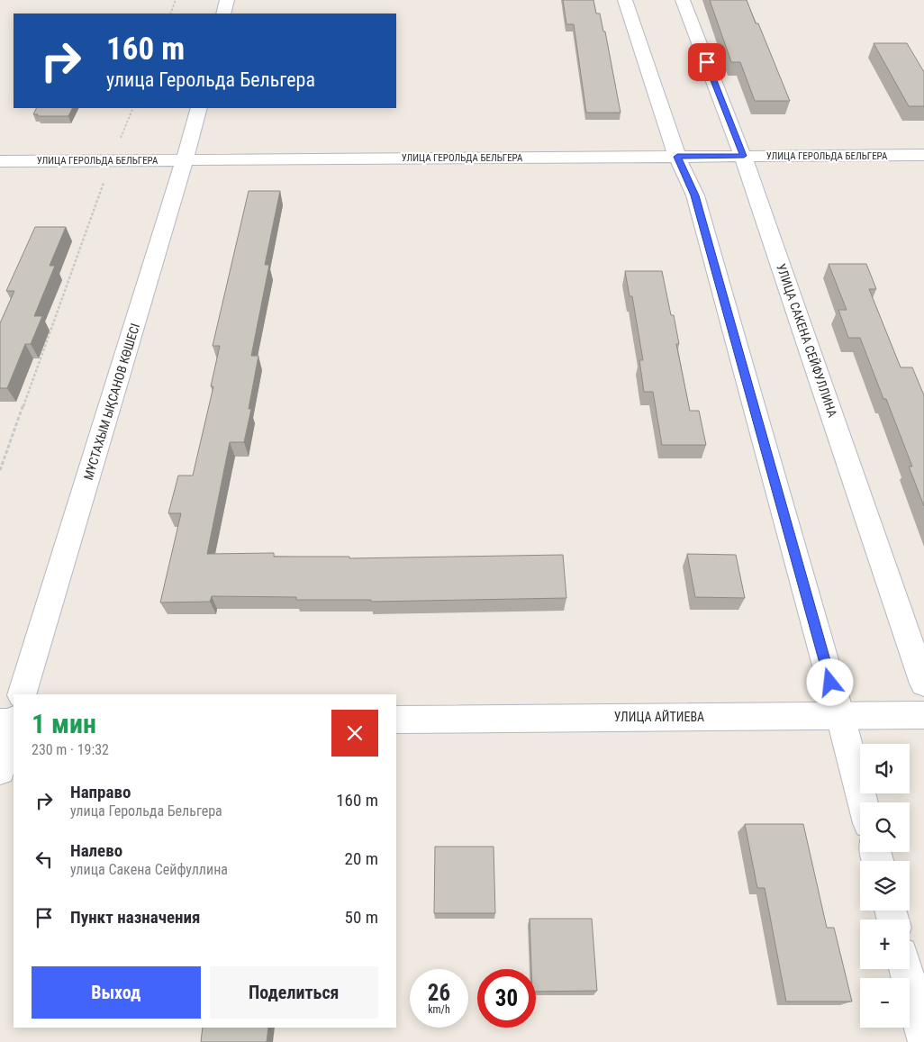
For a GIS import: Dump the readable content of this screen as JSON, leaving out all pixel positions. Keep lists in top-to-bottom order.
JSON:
{
  "streets": {
    "street": [
      "УЛИЦА ГЕРОЛЬДА БЕЛЬГЕРА",
      "УЛИЦА САКЕНА СЕЙФУЛЛИНА",
      "МҰСТАХЫМ ЫҚСАНОВ КӨШЕСІ",
      "УЛИЦА АЙТИЕВА"
    ]
  },
  "crossings": [
    ["УЛИЦА ГЕРОЛЬДА БЕЛЬГЕРА", "УЛИЦА САКЕНА СЕЙФУЛЛИНА"],
    ["УЛИЦА ГЕРОЛЬДА БЕЛЬГЕРА", "МҰСТАХЫМ ЫҚСАНОВ КӨШЕСІ"]
  ],
  "page": {
    "turn": ["160 m", "улица Герольда Бельгера"],
    "heading": ["1 мин", "230 m · 19:32"],
    "map_buttons": ["+", "−"],
    "list": [
      {
        "name": "Направо",
        "note": "улица Герольда Бельгера",
        "value": "160 m"
      },
      {
        "name": "Налево",
        "note": "улица Сакена Сейфуллина",
        "value": "20 m"
      },
      {
        "name": "Пункт назначения",
        "value": "50 m"
      }
    ],
    "buttons": ["Выход", "Поделиться"],
    "speed": "26 km/h",
    "limit": "30"
  }
}
